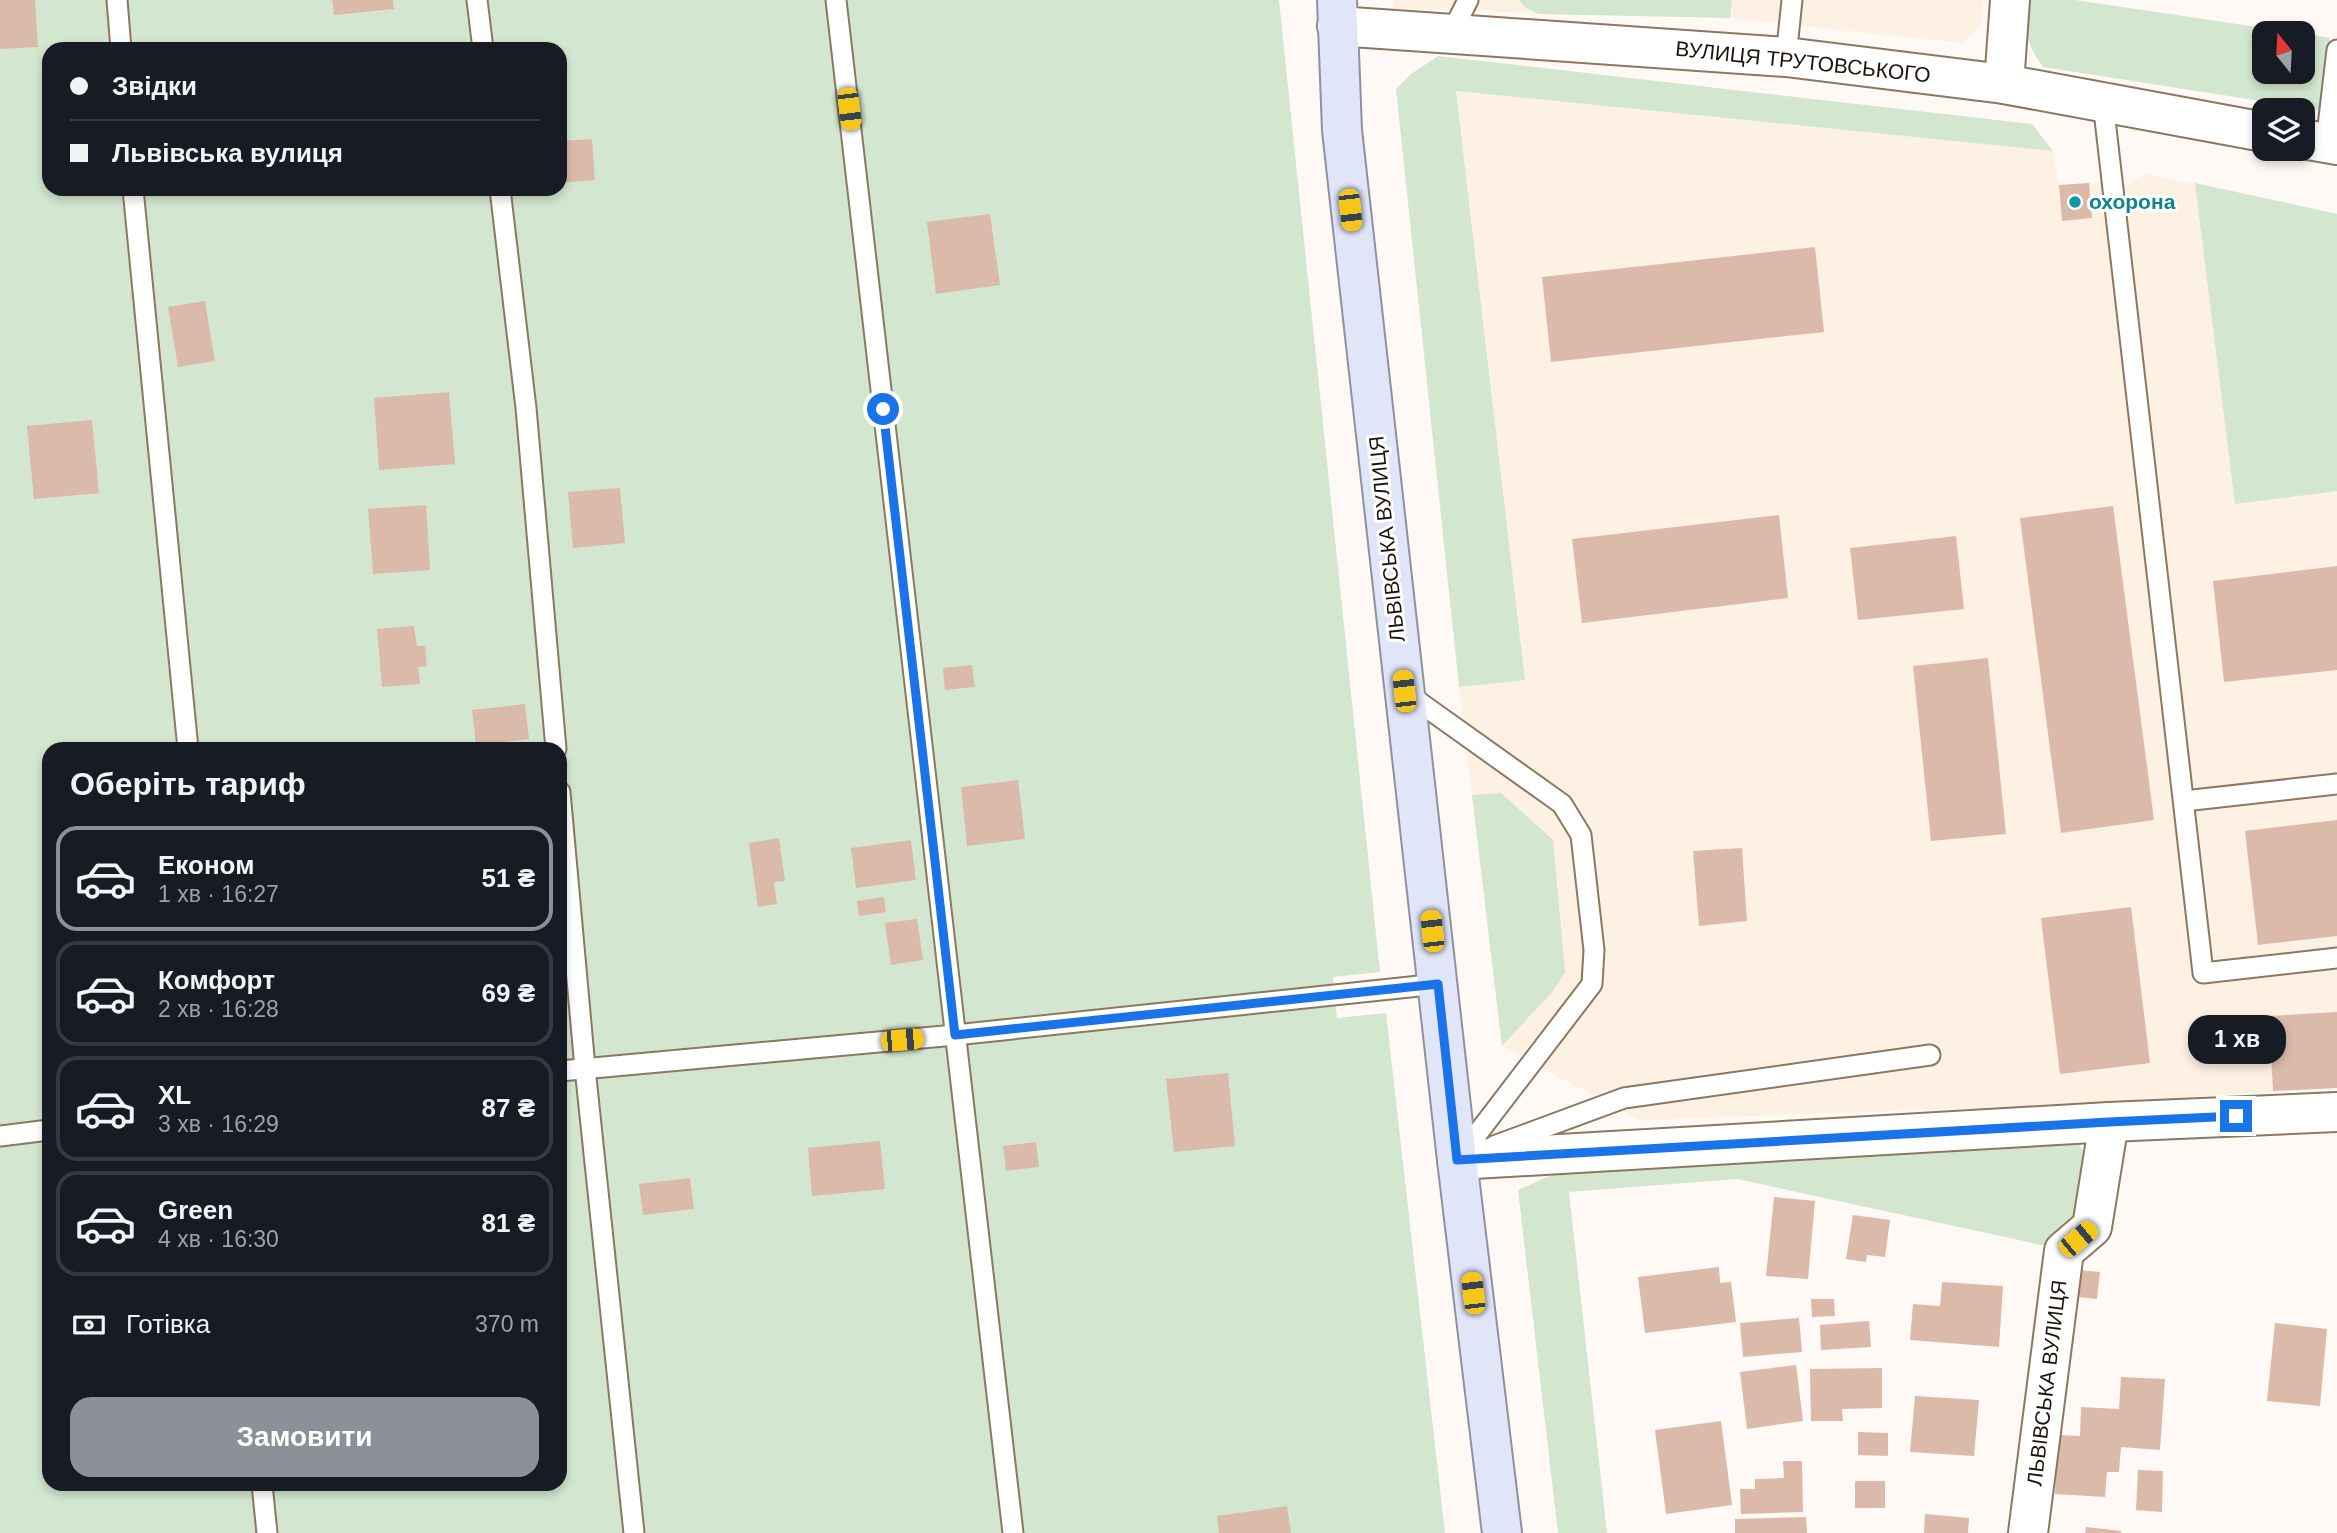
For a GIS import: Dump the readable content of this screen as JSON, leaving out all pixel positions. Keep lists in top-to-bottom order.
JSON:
{
  "streets": {
    "main road": ["ЛЬВІВСЬКА ВУЛИЦЯ"],
    "street": ["ВУЛИЦЯ ТРУТОВСЬКОГО"]
  },
  "crossings": [
    ["ВУЛИЦЯ ТРУТОВСЬКОГО", "ЛЬВІВСЬКА ВУЛИЦЯ"]
  ],
  "places": ["охорона"],
  "north": "top",
  "page": {
    "banner": ["Звідки", "Львівська вулиця"],
    "heading": "Оберіть тариф",
    "list": [
      {
        "name": "Економ",
        "note": "1 хв · 16:27",
        "value": "51 ₴"
      },
      {
        "name": "Комфорт",
        "note": "2 хв · 16:28",
        "value": "69 ₴"
      },
      {
        "name": "XL",
        "note": "3 хв · 16:29",
        "value": "87 ₴"
      },
      {
        "name": "Green",
        "note": "4 хв · 16:30",
        "value": "81 ₴"
      }
    ],
    "bubble": "1 хв",
    "pay": ["Готівка", "370 m"],
    "buttons": "Замовити"
  }
}
